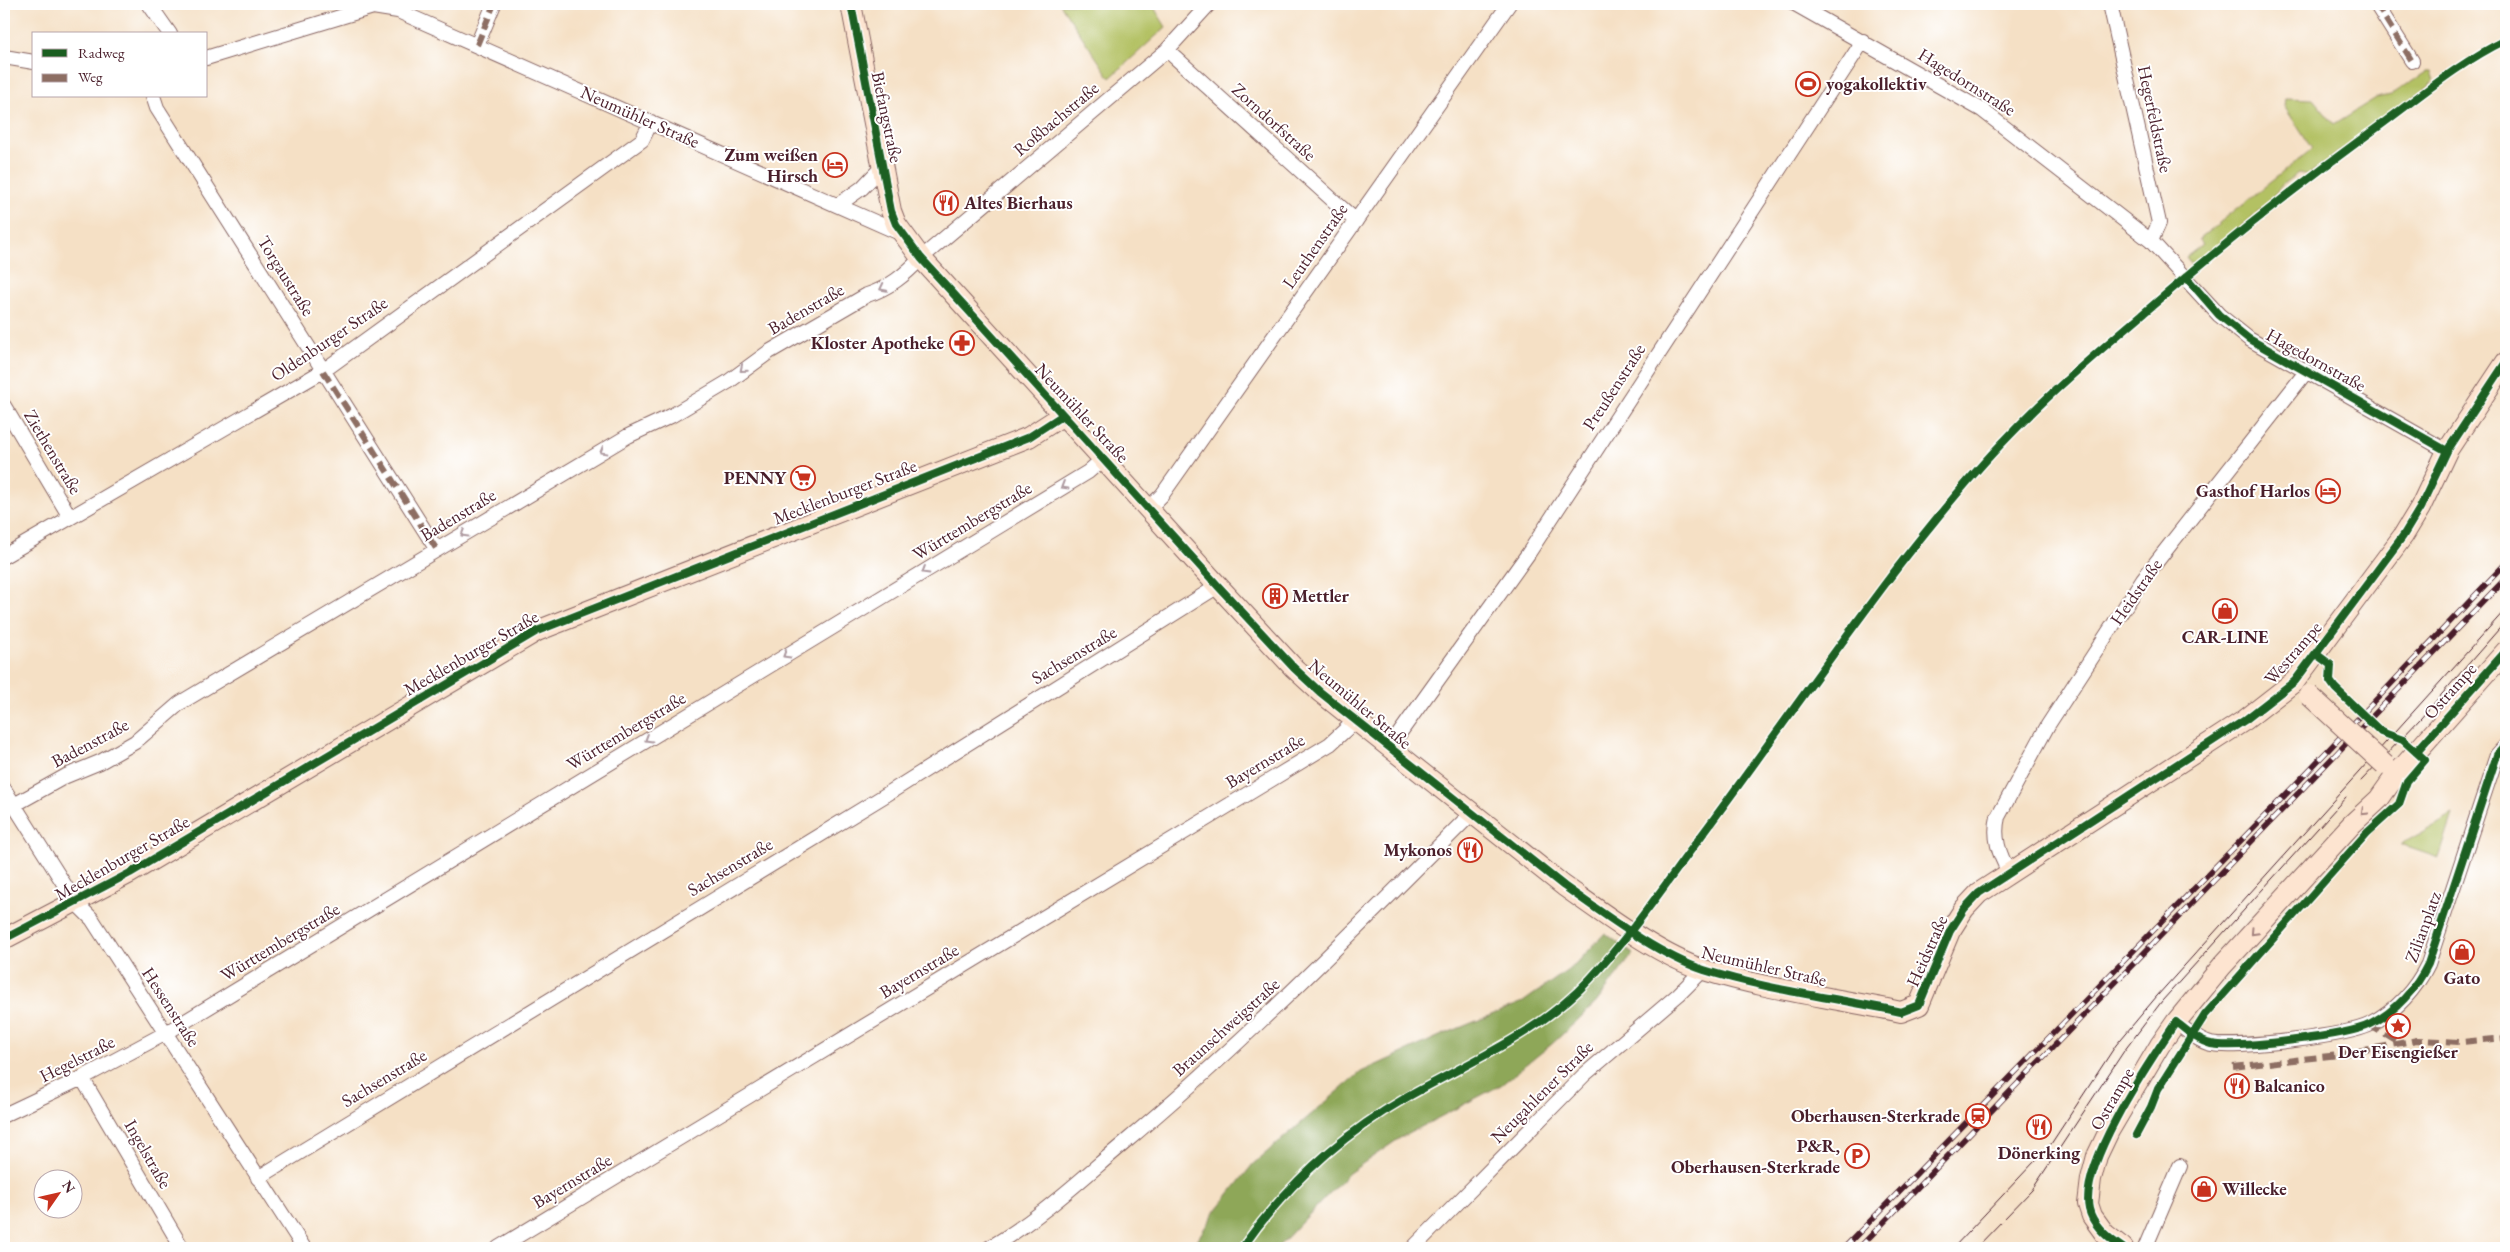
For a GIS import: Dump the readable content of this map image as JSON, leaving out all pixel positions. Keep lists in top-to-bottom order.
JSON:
{
  "streets": {
    "main road": [
      "Neumühler Straße",
      "Biefangstraße",
      "Mecklenburger Straße",
      "Heidstraße",
      "Westrampe",
      "Ostrampe"
    ],
    "street": [
      "Hagedornstraße",
      "Roßbachstraße",
      "Hegerfeldstraße",
      "Zorndorfstraße",
      "Leuthenstraße",
      "Torgaustraße",
      "Badenstraße",
      "Oldenburger Straße",
      "Preußenstraße",
      "Ziethenstraße",
      "Württembergstraße",
      "Sachsenstraße",
      "Bayernstraße",
      "Zilianplatz",
      "Hessenstraße",
      "Braunschweigstraße",
      "Hegelstraße",
      "Neugahlener Straße",
      "Ingelstraße"
    ]
  },
  "crossings": [
    ["Hagedornstraße", "Hegerfeldstraße"],
    ["Hagedornstraße", "Preußenstraße"],
    ["Hagedornstraße", "Heidstraße"],
    ["Hagedornstraße", "Westrampe"],
    ["Neumühler Straße", "Biefangstraße"],
    ["Neumühler Straße", "Roßbachstraße"],
    ["Neumühler Straße", "Leuthenstraße"],
    ["Neumühler Straße", "Badenstraße"],
    ["Neumühler Straße", "Oldenburger Straße"],
    ["Neumühler Straße", "Preußenstraße"],
    ["Neumühler Straße", "Mecklenburger Straße"],
    ["Neumühler Straße", "Württembergstraße"],
    ["Neumühler Straße", "Heidstraße"],
    ["Neumühler Straße", "Sachsenstraße"],
    ["Neumühler Straße", "Bayernstraße"],
    ["Neumühler Straße", "Braunschweigstraße"],
    ["Neumühler Straße", "Neugahlener Straße"],
    ["Roßbachstraße", "Zorndorfstraße"],
    ["Roßbachstraße", "Badenstraße"],
    ["Zorndorfstraße", "Leuthenstraße"],
    ["Torgaustraße", "Badenstraße"],
    ["Torgaustraße", "Oldenburger Straße"],
    ["Badenstraße", "Hessenstraße"],
    ["Oldenburger Straße", "Ziethenstraße"],
    ["Mecklenburger Straße", "Hessenstraße"],
    ["Württembergstraße", "Hessenstraße"],
    ["Württembergstraße", "Hegelstraße"],
    ["Heidstraße", "Westrampe"],
    ["Sachsenstraße", "Hessenstraße"],
    ["Ostrampe", "Zilianplatz"],
    ["Hessenstraße", "Hegelstraße"],
    ["Hegelstraße", "Ingelstraße"]
  ],
  "one_way": ["Badenstraße", "Württembergstraße", "Ostrampe"],
  "places": {
    "sports": ["yogakollektiv"],
    "hotel": ["Zum weißen Hirsch", "Gasthof Harlos"],
    "restaurant": [
      "Altes Bierhaus",
      "Mykonos",
      "Balcanico",
      "Dönerking"
    ],
    "pharmacy": ["Kloster Apotheke"],
    "supermarket": ["PENNY"],
    "building": ["Mettler"],
    "shop": ["CAR-LINE", "Gato", "Willecke"],
    "place": ["Der Eisengießer"],
    "station": ["Oberhausen-Sterkrade"],
    "parking": ["P&R, Oberhausen-Sterkrade"]
  },
  "legend": ["Radweg", "Weg"],
  "north": "top right"
}
